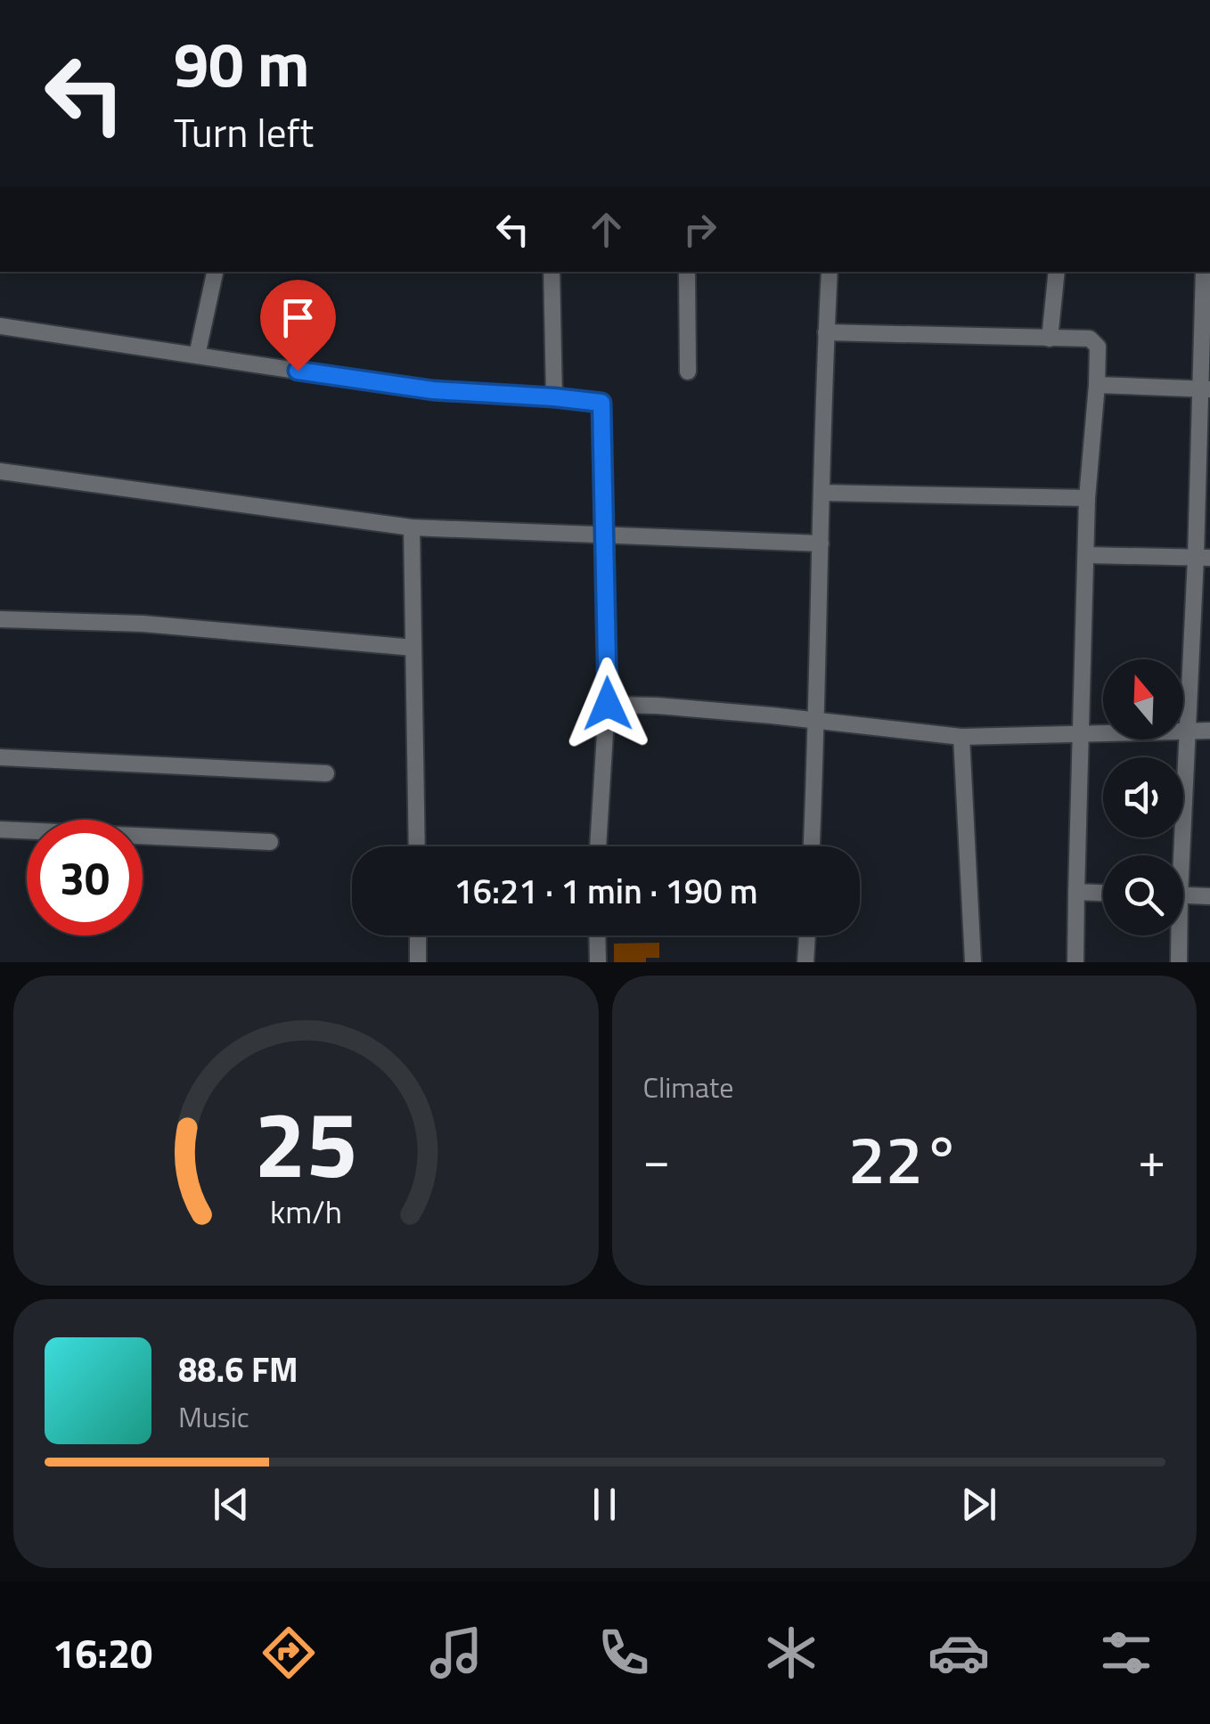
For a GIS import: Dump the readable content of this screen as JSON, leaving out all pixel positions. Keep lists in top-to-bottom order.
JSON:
{
  "north": "top",
  "page": {
    "turn": ["90 m", "Turn left"],
    "limit": "30",
    "trip": "16:21 · 1 min · 190 m",
    "tile": "Climate",
    "heat": ["−", "22°", "+"],
    "song": ["88.6 FM", "Music"],
    "tabs": "16:20",
    "gauge": ["25", "km/h"]
  }
}
